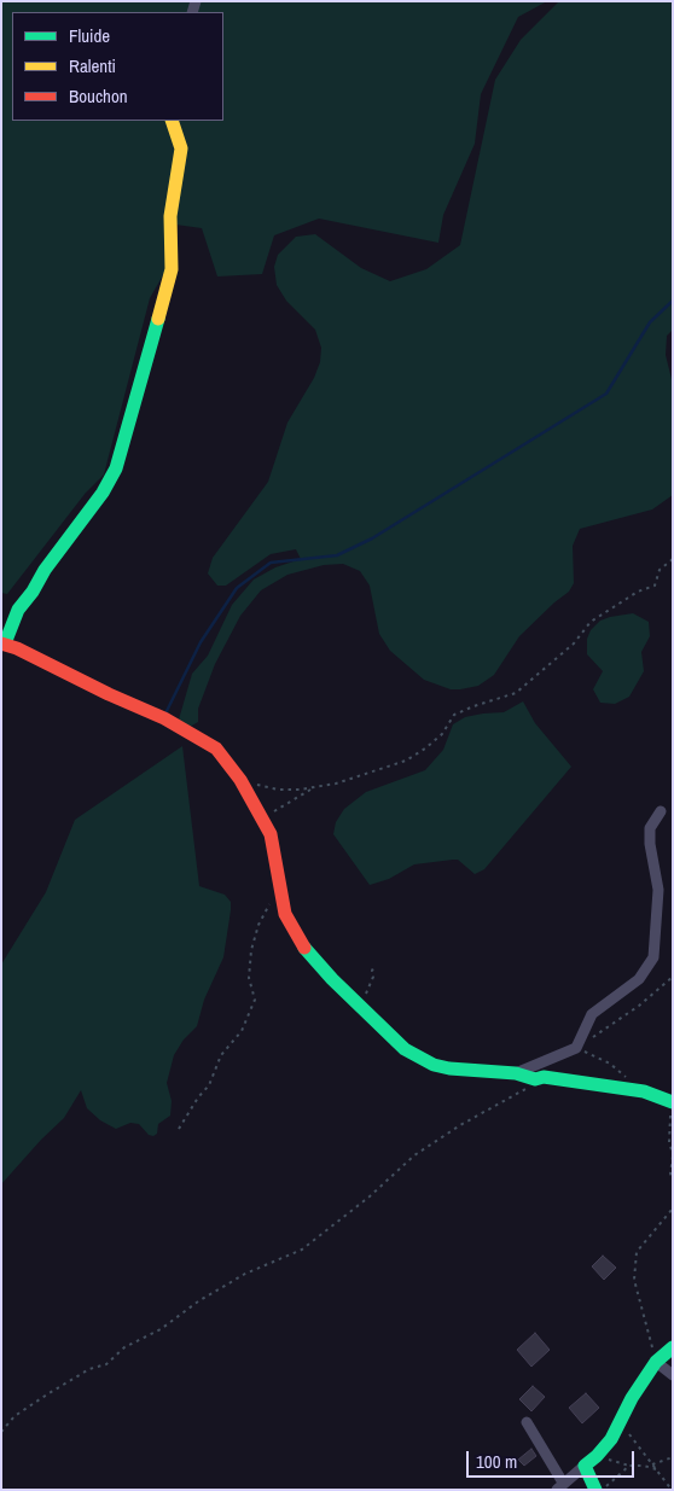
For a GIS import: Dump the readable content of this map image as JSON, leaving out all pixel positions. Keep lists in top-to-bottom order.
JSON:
{
  "legend": ["Fluide", "Ralenti", "Bouchon"],
  "scale_bar": "100 m"
}
